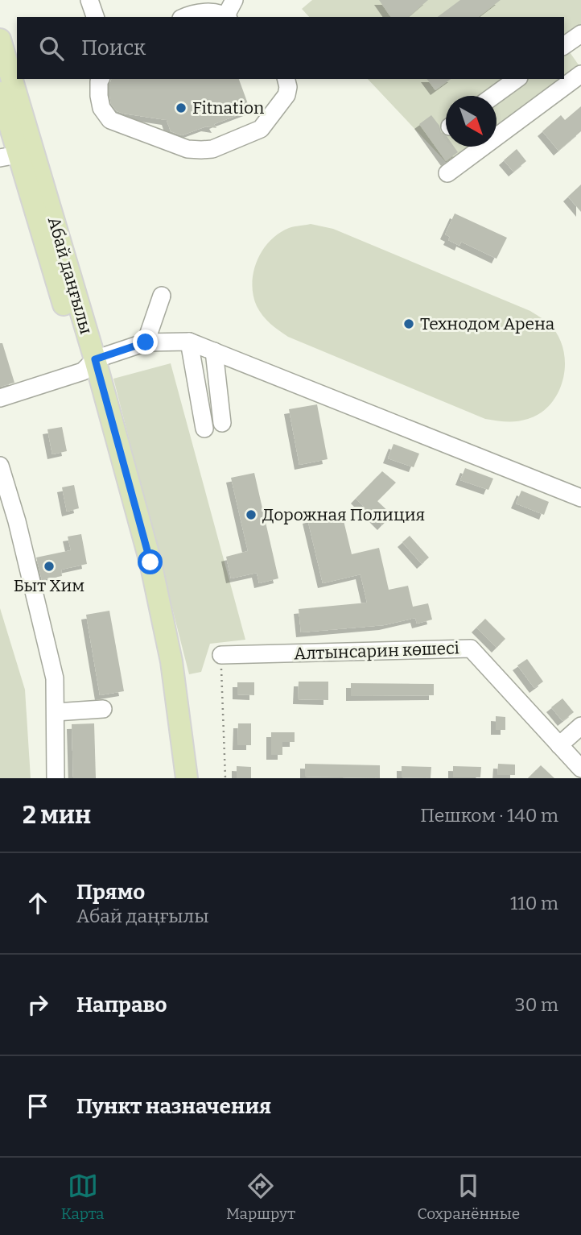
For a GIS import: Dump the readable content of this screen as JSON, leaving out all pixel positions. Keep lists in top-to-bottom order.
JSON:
{
  "streets": {
    "main road": ["Абай даңғылы"],
    "street": ["Алтынсарин көшесі"]
  },
  "places": [
    "Fitnation",
    "Технодом Арена",
    "Дорожная Полиция",
    "Быт Хим"
  ],
  "north": "bottom right",
  "page": {
    "search": "Поиск",
    "heading": ["2 мин", "Пешком · 140 m"],
    "list": [
      ["Прямо", "Абай даңғылы", "110 m"],
      ["Направо", "30 m"],
      "Пункт назначения"
    ],
    "nav": ["Карта", "Маршрут", "Сохранённые"]
  }
}
